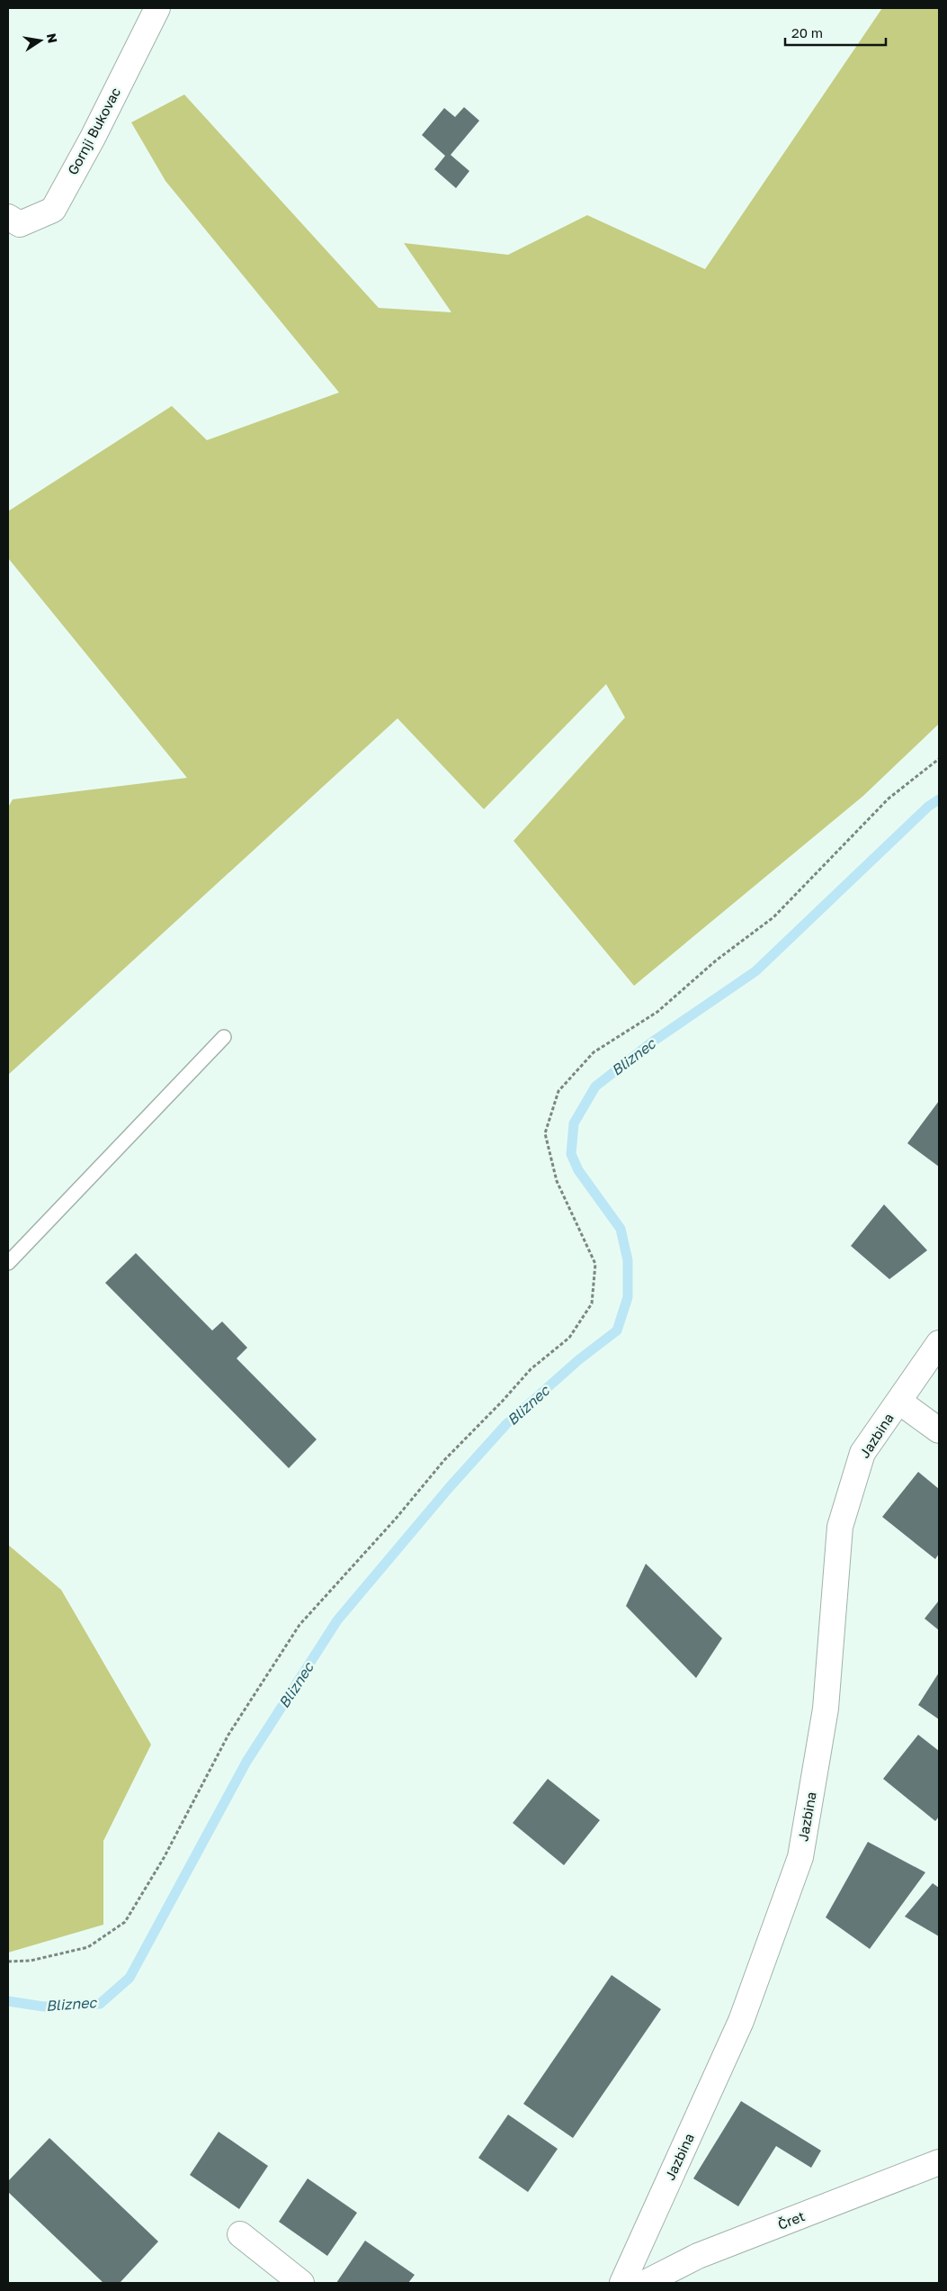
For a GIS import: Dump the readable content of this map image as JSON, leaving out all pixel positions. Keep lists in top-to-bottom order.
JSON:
{
  "streets": {
    "street": ["Gornji Bukovac", "Jazbina", "Čret"]
  },
  "water": ["Bliznec"],
  "scale_bar": "20 m",
  "north": "right"
}
